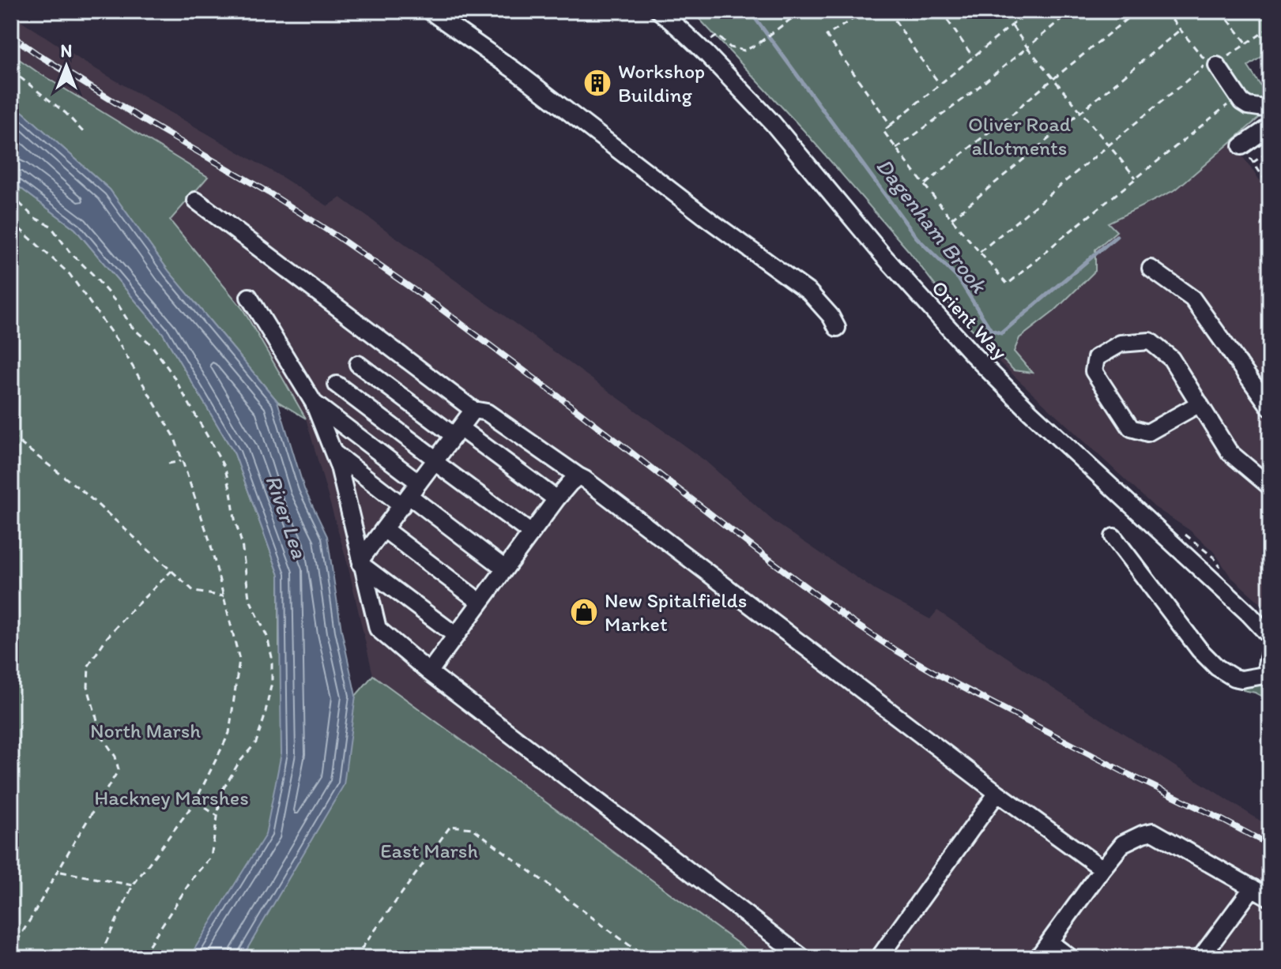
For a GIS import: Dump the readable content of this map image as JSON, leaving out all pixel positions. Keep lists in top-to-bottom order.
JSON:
{
  "streets": {
    "street": ["Orient Way"]
  },
  "water": ["Dagenham Brook", "River Lea"],
  "parks": [
    "Oliver Road allotments",
    "North Marsh",
    "Hackney Marshes",
    "East Marsh"
  ],
  "places": {
    "building": ["Workshop Building"],
    "shop": ["New Spitalfields Market"]
  },
  "north": "top"
}
